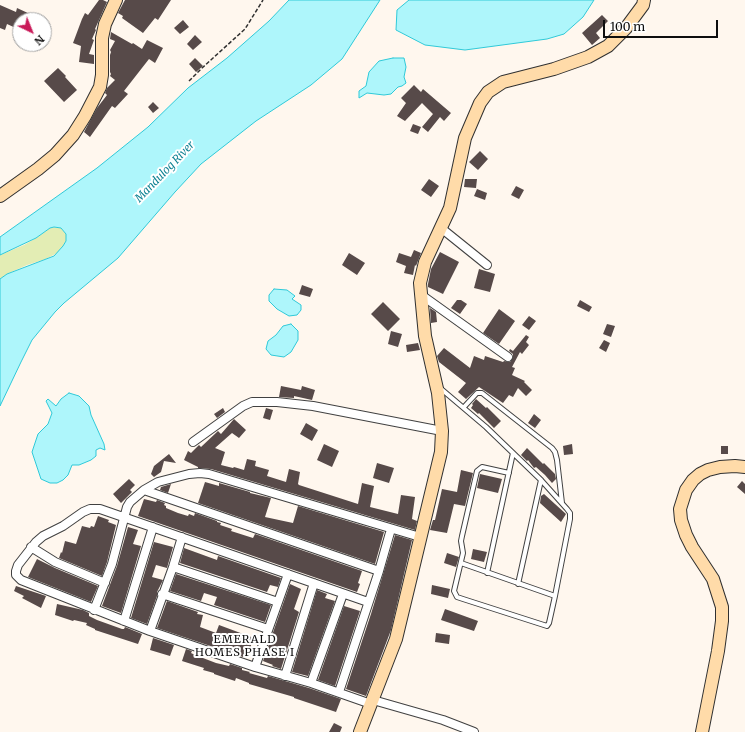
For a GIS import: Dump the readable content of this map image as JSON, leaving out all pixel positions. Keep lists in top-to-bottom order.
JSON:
{
  "districts": ["EMERALD HOMES PHASE I"],
  "water": ["Mandulog River"],
  "scale_bar": "100 m",
  "north": "bottom right"
}
